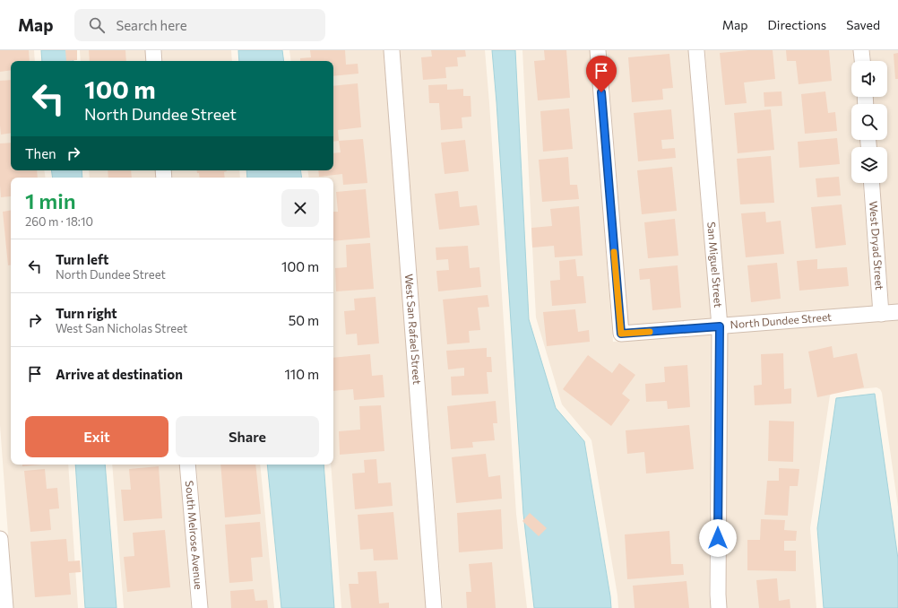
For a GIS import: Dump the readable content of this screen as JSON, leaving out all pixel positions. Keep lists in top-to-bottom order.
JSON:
{
  "streets": {
    "street": [
      "West Dryad Street",
      "San Miguel Street",
      "North Dundee Street",
      "West San Rafael Street",
      "South Melrose Avenue"
    ]
  },
  "crossings": [
    ["West Dryad Street", "North Dundee Street"],
    ["San Miguel Street", "North Dundee Street"]
  ],
  "page": {
    "header": "Map",
    "search": "Search here",
    "nav": ["Map", "Directions", "Saved"],
    "turn": ["100 m", "North Dundee Street"],
    "then": "Then",
    "heading": ["1 min", "260 m · 18:10"],
    "list": [
      {
        "name": "Turn left",
        "note": "North Dundee Street",
        "value": "100 m"
      },
      {
        "name": "Turn right",
        "note": "West San Nicholas Street",
        "value": "50 m"
      },
      {
        "name": "Arrive at destination",
        "value": "110 m"
      }
    ],
    "buttons": ["Exit", "Share"]
  }
}
